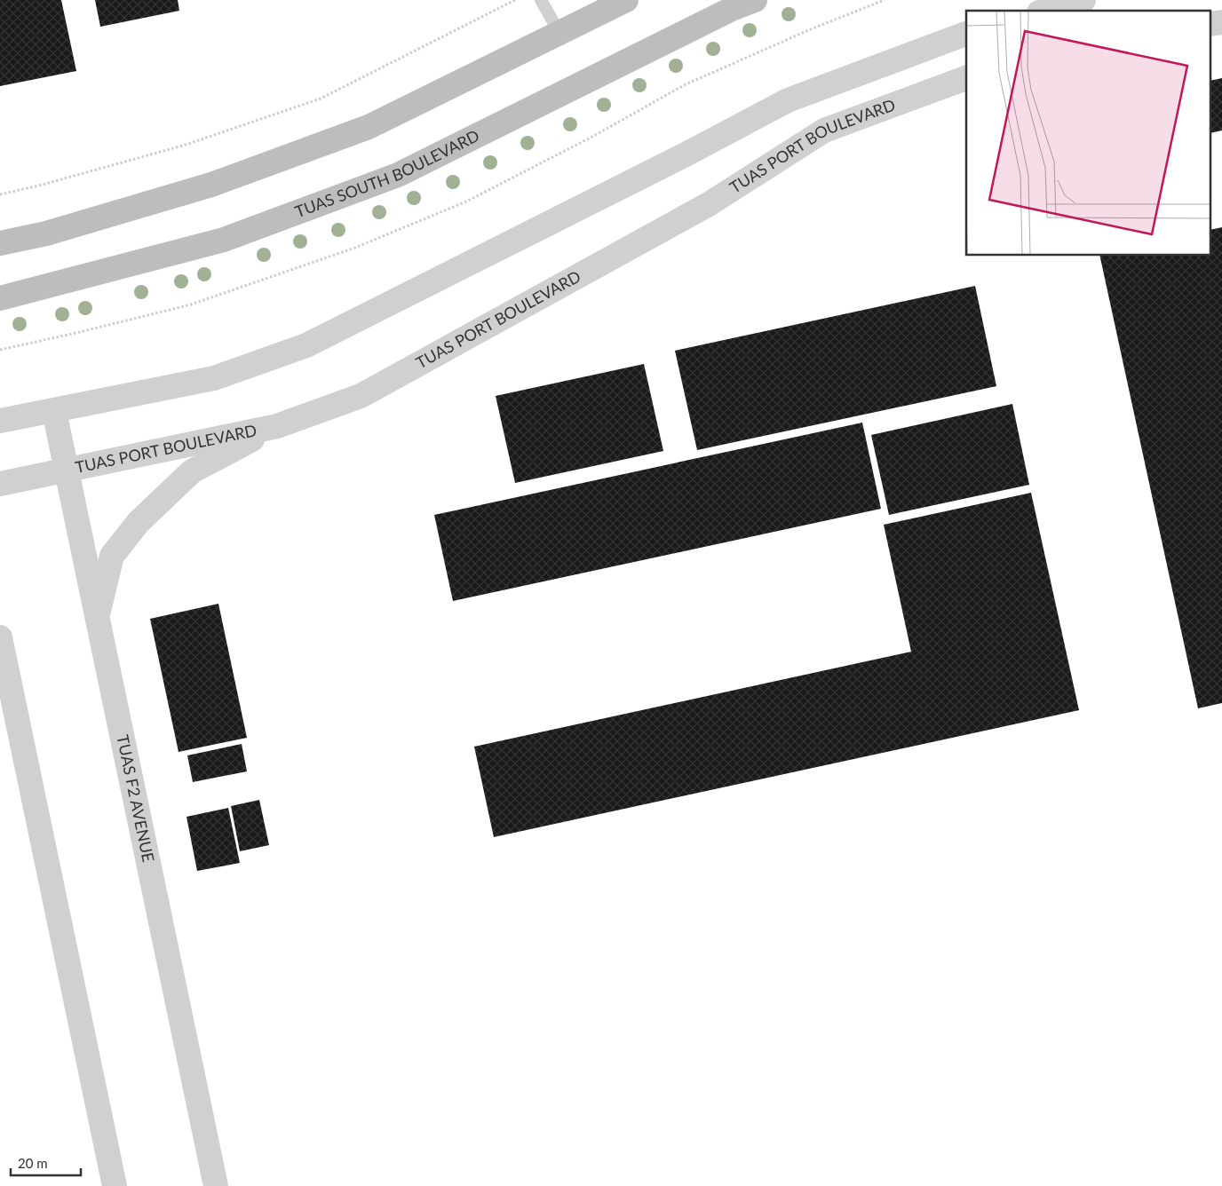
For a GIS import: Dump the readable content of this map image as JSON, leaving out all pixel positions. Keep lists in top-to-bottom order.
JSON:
{
  "streets": {
    "main road": ["TUAS SOUTH BOULEVARD"],
    "street": ["TUAS PORT BOULEVARD", "TUAS F2 AVENUE"]
  },
  "crossings": [
    ["TUAS PORT BOULEVARD", "TUAS F2 AVENUE"]
  ],
  "scale_bar": "20 m"
}
